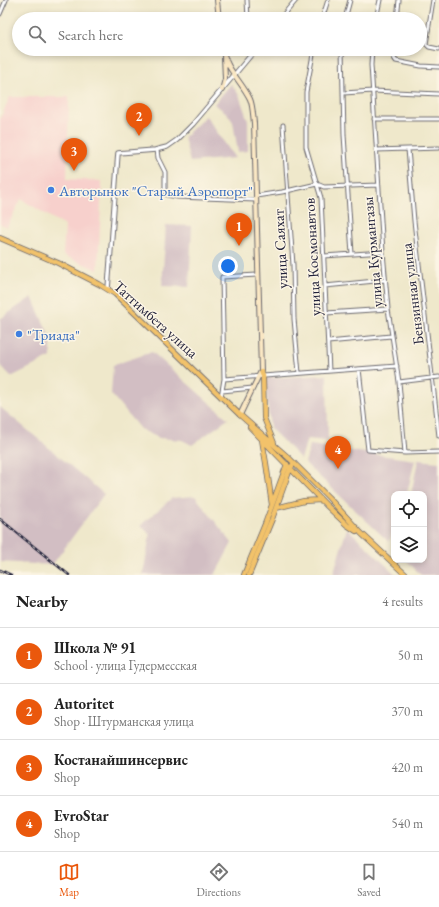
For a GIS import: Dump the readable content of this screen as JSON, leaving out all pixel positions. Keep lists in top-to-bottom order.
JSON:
{
  "streets": {
    "main road": ["Таттимбета улица"],
    "street": [
      "улица Саяхат",
      "улица Курмангазы",
      "улица Космонавтов",
      "Бензинная улица"
    ]
  },
  "places": ["Авторынок \"Старый Аэропорт\"", "\"Триада\""],
  "page": {
    "search": "Search here",
    "pins": [
      "2",
      "3",
      "1",
      "4"
    ],
    "heading": ["Nearby", "4 results"],
    "list": [
      {
        "mark": "1",
        "name": "Школа № 91",
        "note": "School · улица Гудермесская",
        "value": "50 m"
      },
      {
        "mark": "2",
        "name": "Autoritet",
        "note": "Shop · Штурманская улица",
        "value": "370 m"
      },
      {
        "mark": "3",
        "name": "Костанайшинсервис",
        "note": "Shop",
        "value": "420 m"
      },
      {
        "mark": "4",
        "name": "EvroStar",
        "note": "Shop",
        "value": "540 m"
      }
    ],
    "nav": ["Map", "Directions", "Saved"]
  }
}
